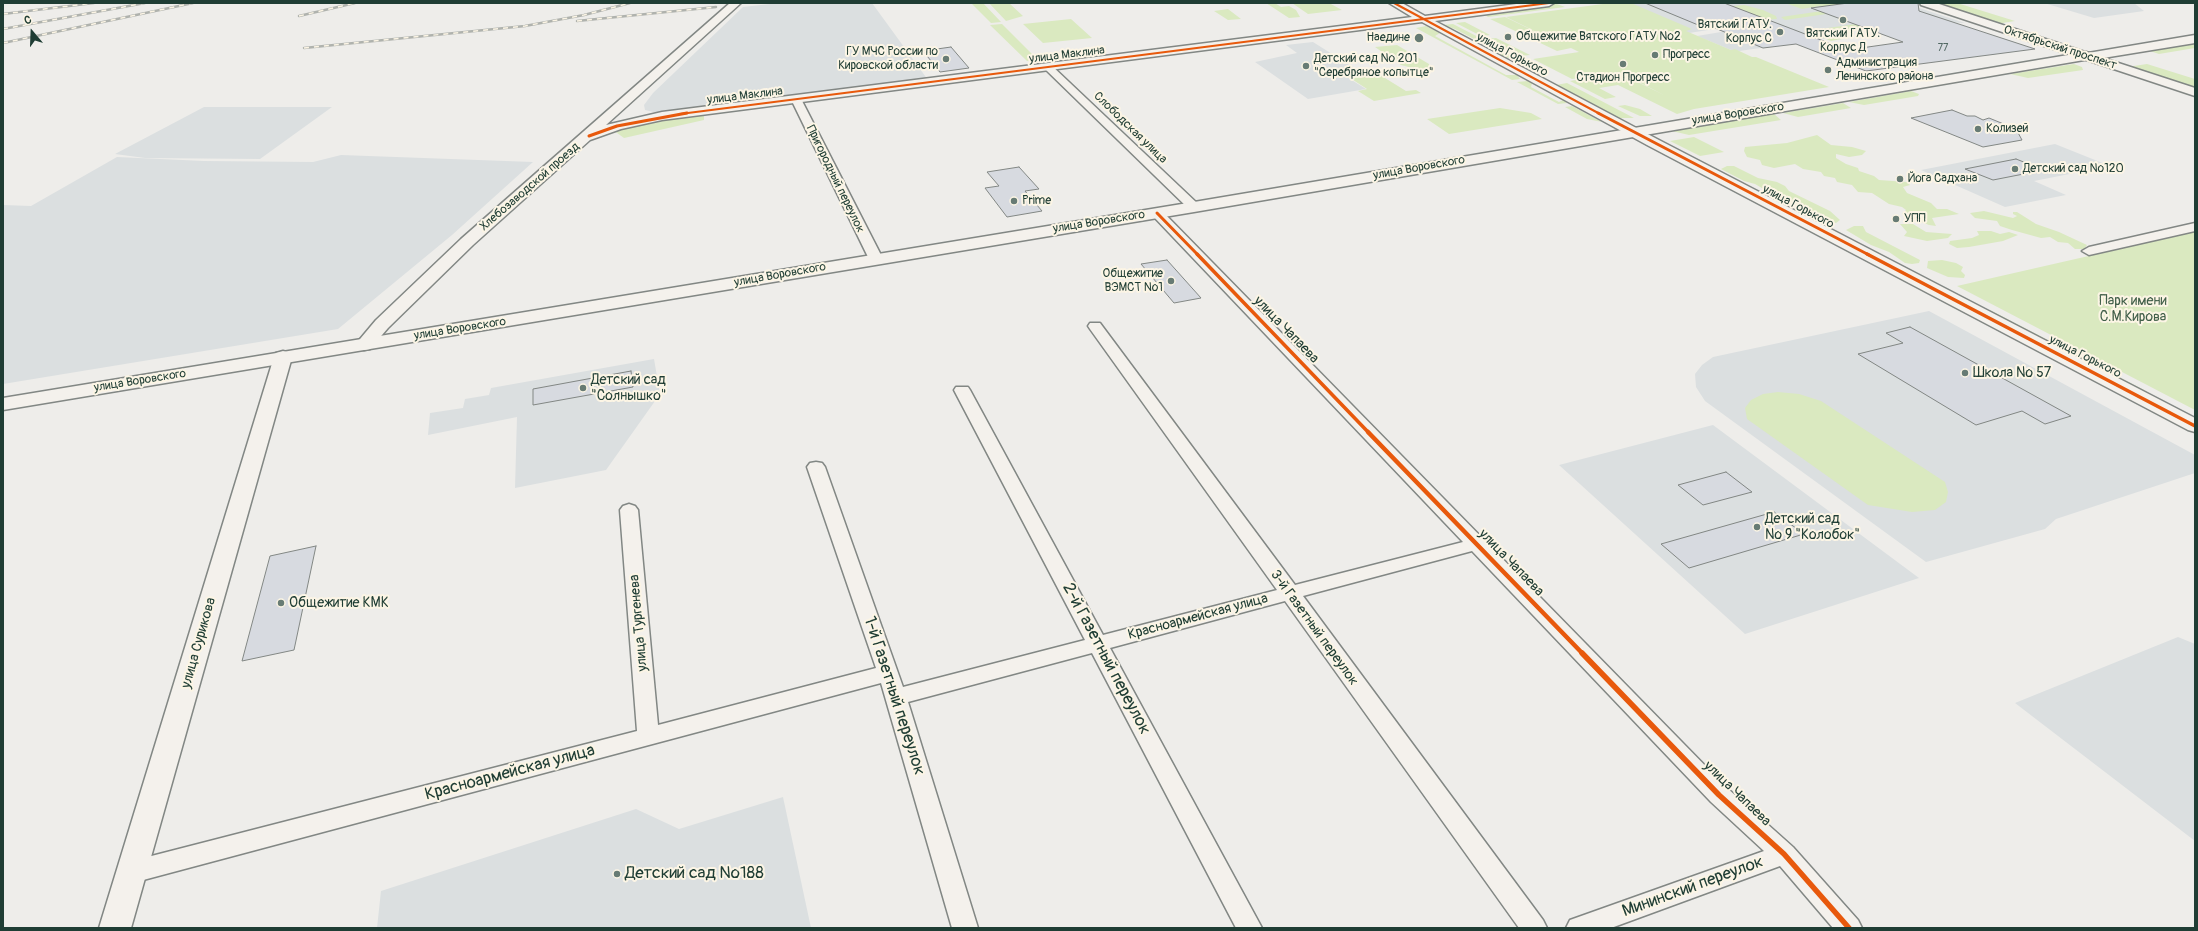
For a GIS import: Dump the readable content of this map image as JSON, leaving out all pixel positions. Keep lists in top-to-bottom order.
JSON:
{
  "streets": {
    "main road": ["Октябрьский проспект", "улица Воровского"],
    "street": [
      "улица Маклина",
      "улица Горького",
      "Слободская улица",
      "Пригородный переулок",
      "Хлебозаводской проезд",
      "улица Чапаева",
      "Красноармейская улица",
      "улица Тургенева",
      "3-й Газетный переулок",
      "улица Сурикова",
      "2-й Газетный переулок",
      "1-й Газетный переулок",
      "Мининский переулок"
    ]
  },
  "crossings": [
    ["Октябрьский проспект", "улица Воровского"],
    ["улица Маклина", "улица Горького"],
    ["улица Маклина", "Слободская улица"],
    ["улица Маклина", "Пригородный переулок"],
    ["улица Маклина", "Хлебозаводской проезд"],
    ["улица Горького", "улица Воровского"],
    ["улица Воровского", "Слободская улица"],
    ["улица Воровского", "Пригородный переулок"],
    ["улица Воровского", "Хлебозаводской проезд"],
    ["улица Воровского", "улица Чапаева"],
    ["улица Воровского", "улица Сурикова"],
    ["улица Чапаева", "Красноармейская улица"],
    ["улица Чапаева", "Мининский переулок"],
    ["Красноармейская улица", "улица Тургенева"],
    ["Красноармейская улица", "3-й Газетный переулок"],
    ["Красноармейская улица", "улица Сурикова"],
    ["Красноармейская улица", "2-й Газетный переулок"],
    ["Красноармейская улица", "1-й Газетный переулок"]
  ],
  "parks": ["Парк имени С.М.Кирова"],
  "places": [
    "Вятский ГАТУ. Корпус Д",
    "Вятский ГАТУ. Корпус С",
    "Общежитие Вятского ГАТУ №2",
    "Наедине",
    "Прогресс",
    "ГУ МЧС России по Кировской области",
    "Стадион Прогресс",
    "Детский сад № 201 \"Серебряное копытце\"",
    "Администрация Ленинского района",
    "Колизей",
    "Детский сад №120",
    "Йога Садхана",
    "Prime",
    "УПП",
    "Общежитие ВЭМСТ №1",
    "Школа № 57",
    "Детский сад \"Солнышко\"",
    "Детский сад № 9 \"Колобок\"",
    "Общежитие КМК",
    "Детский сад №188"
  ],
  "house_numbers": ["77"],
  "north": "top"
}
